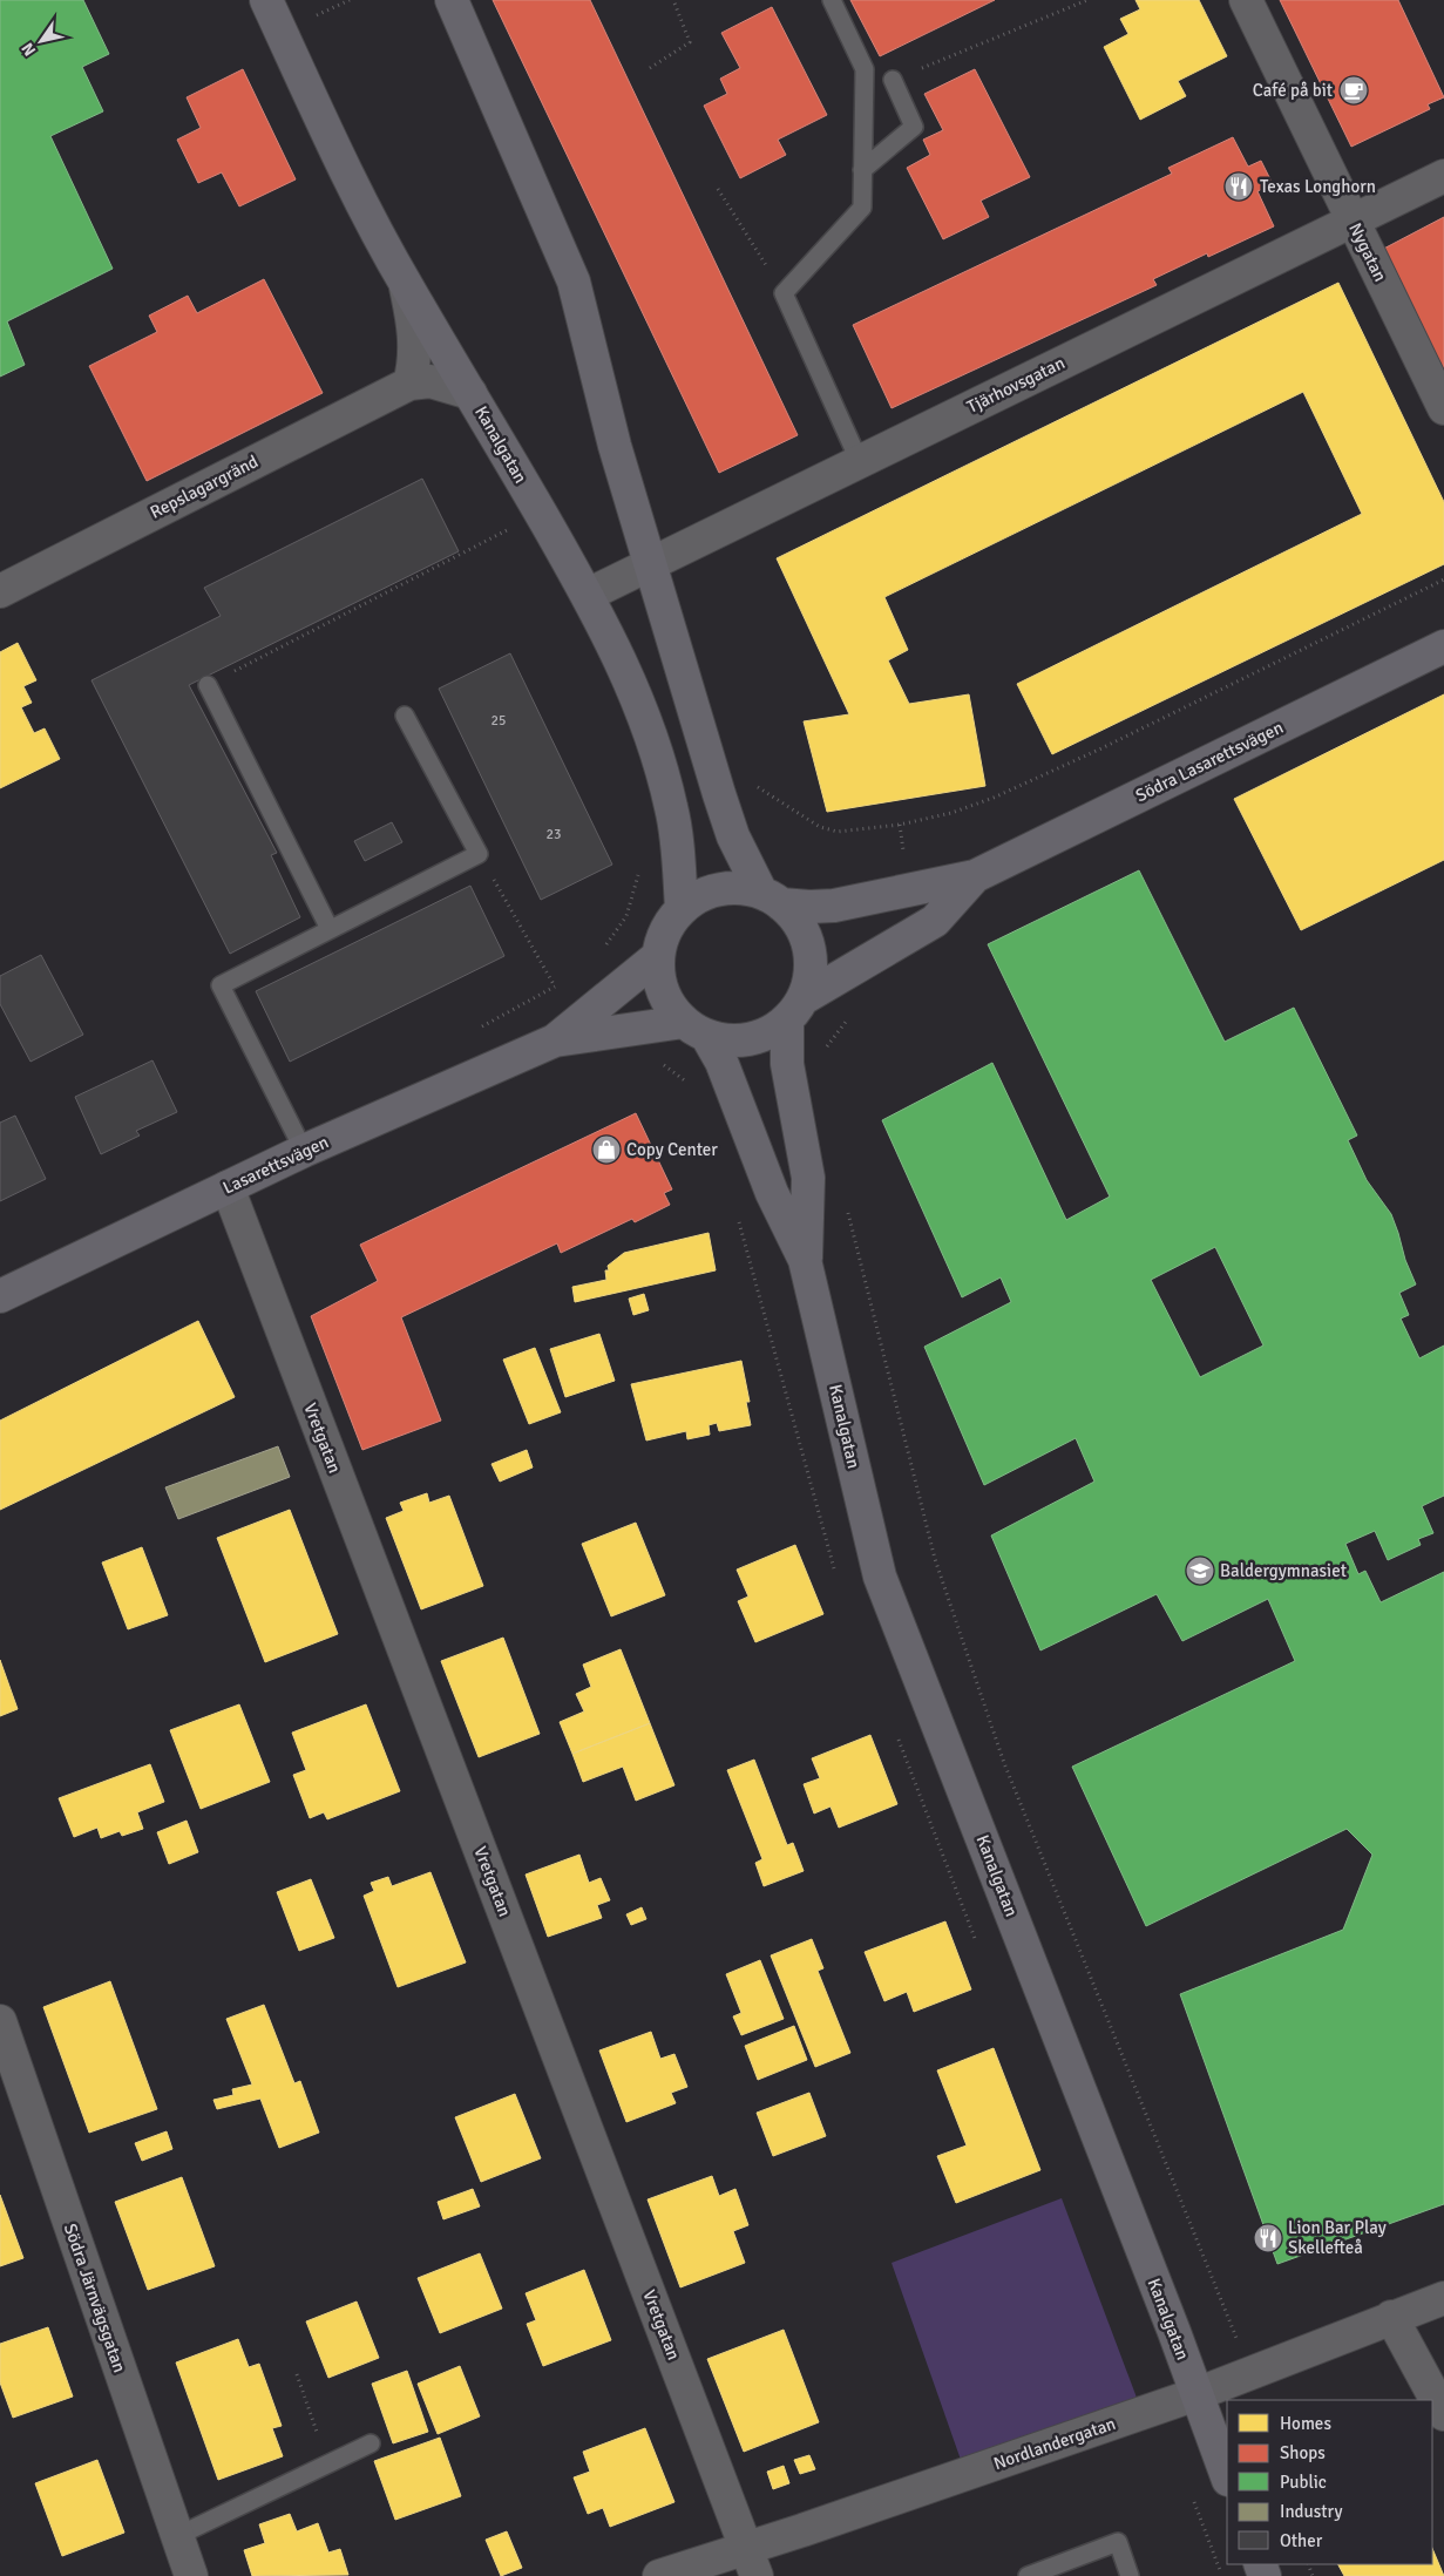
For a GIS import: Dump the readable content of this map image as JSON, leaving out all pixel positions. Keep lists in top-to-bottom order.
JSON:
{
  "streets": {
    "main road": ["Kanalgatan", "Södra Lasarettsvägen", "Lasarettsvägen"],
    "street": [
      "Nygatan",
      "Tjärhovsgatan",
      "Repslagargränd",
      "Vretgatan",
      "Södra Järnvägsgatan",
      "Nordlandergatan"
    ]
  },
  "crossings": [
    ["Nygatan", "Tjärhovsgatan"],
    ["Tjärhovsgatan", "Kanalgatan"],
    ["Kanalgatan", "Repslagargränd"],
    ["Kanalgatan", "Södra Lasarettsvägen"],
    ["Kanalgatan", "Lasarettsvägen"],
    ["Kanalgatan", "Nordlandergatan"],
    ["Södra Lasarettsvägen", "Lasarettsvägen"],
    ["Lasarettsvägen", "Vretgatan"],
    ["Vretgatan", "Nordlandergatan"]
  ],
  "places": {
    "cafe": ["Café på bit"],
    "restaurant": ["Texas Longhorn", "Lion Bar Play Skellefteå"],
    "shop": ["Copy Center"],
    "school or university": ["Baldergymnasiet"]
  },
  "house_numbers": ["25", "23"],
  "legend": [
    "Homes",
    "Shops",
    "Public",
    "Industry",
    "Other"
  ],
  "north": "bottom left"
}
